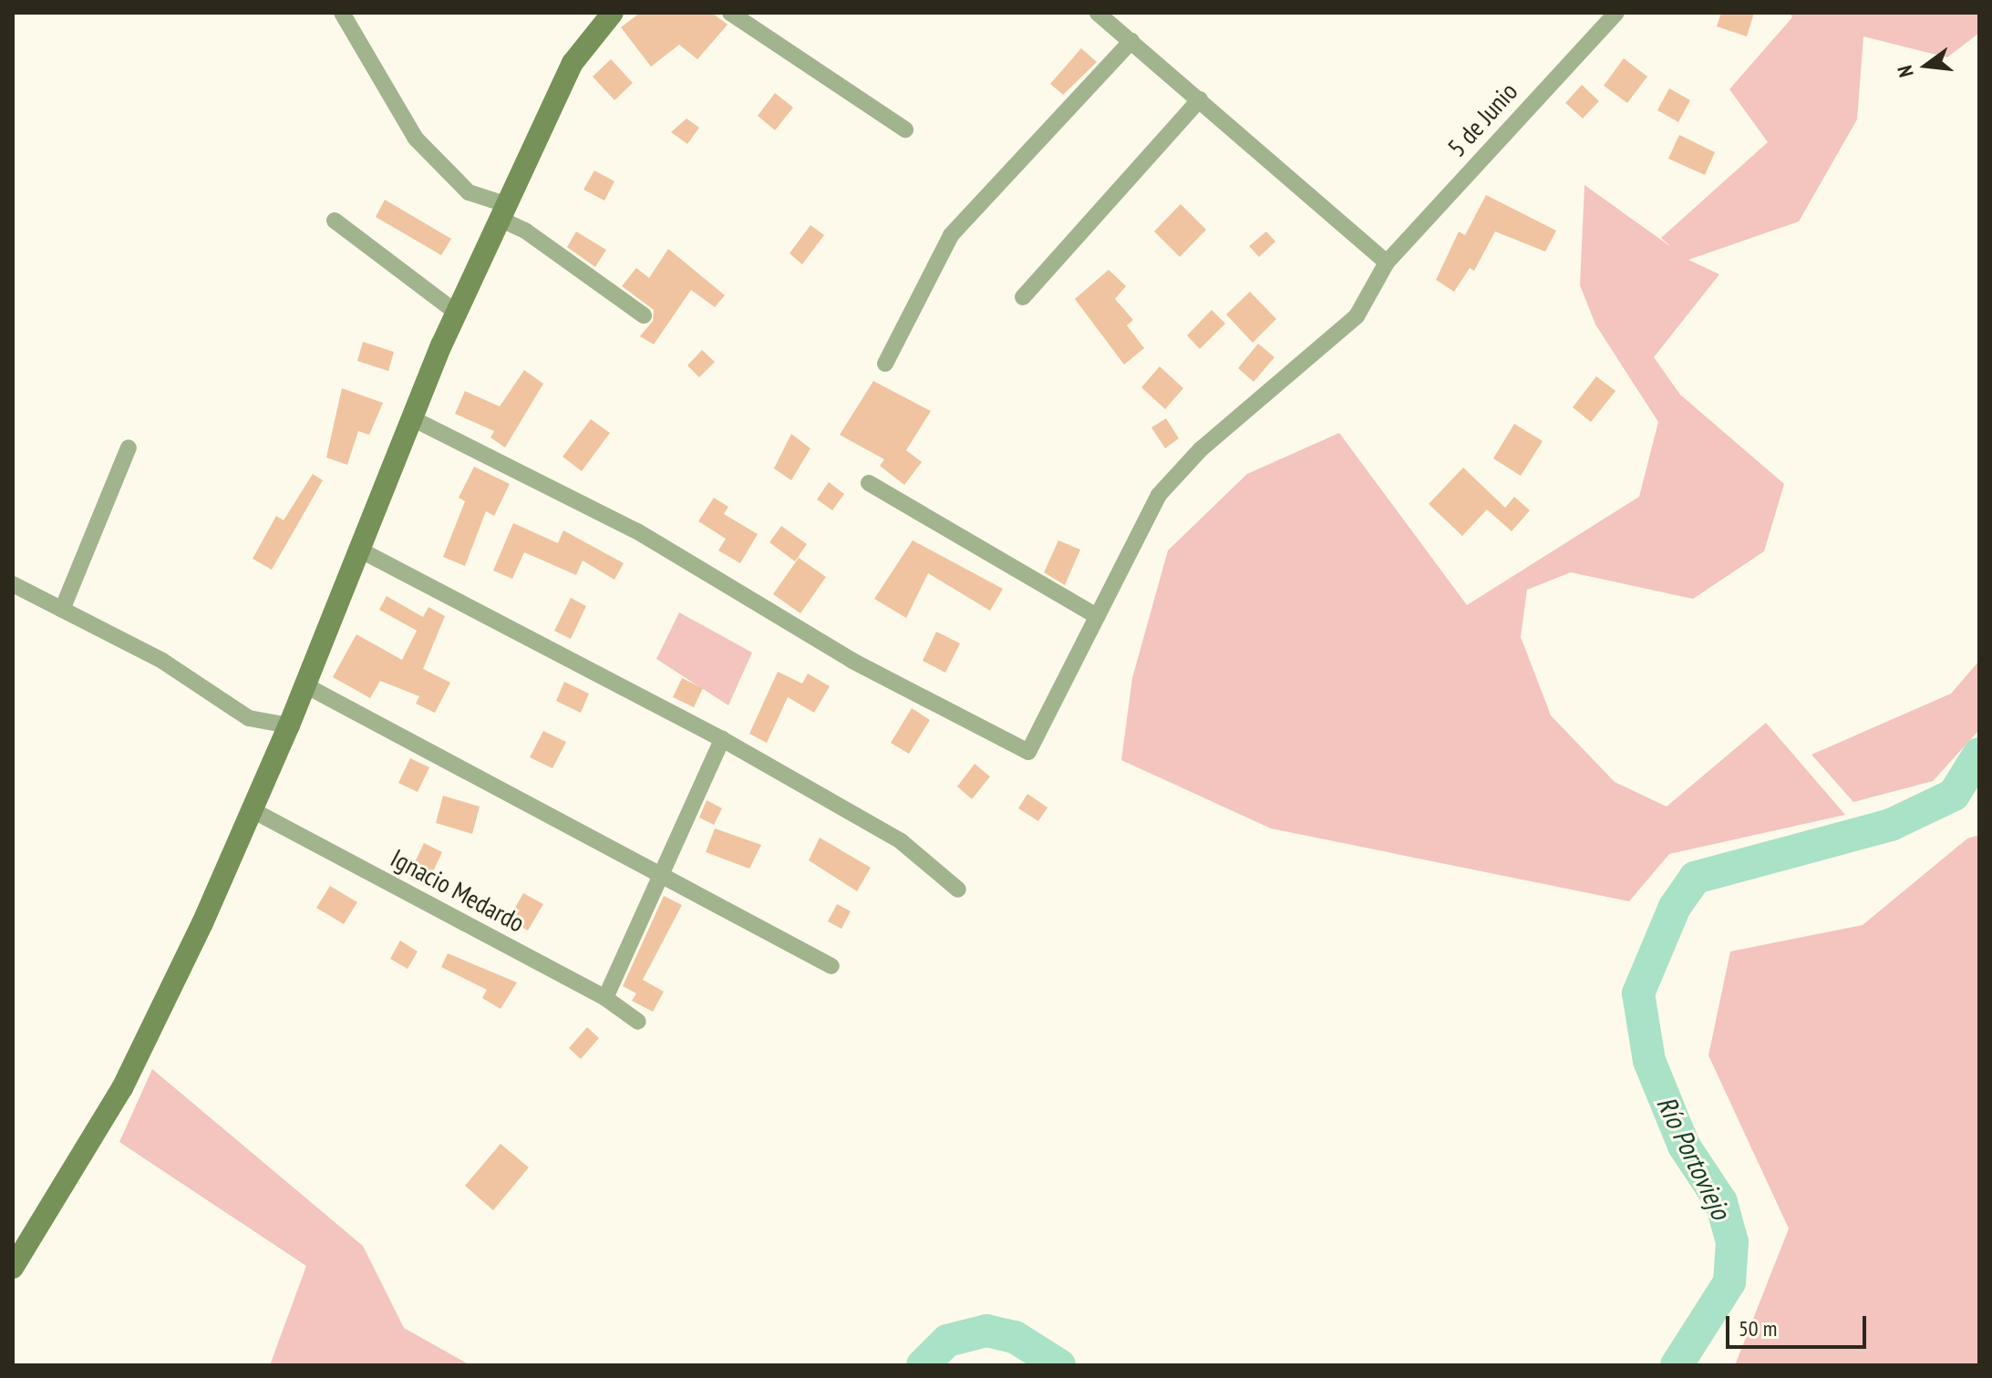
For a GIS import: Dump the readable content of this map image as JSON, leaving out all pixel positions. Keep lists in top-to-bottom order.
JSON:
{
  "streets": {
    "street": ["5 de Junio", "Ignacio Medardo"]
  },
  "water": ["Río Portoviejo"],
  "scale_bar": "50 m",
  "north": "left"
}
